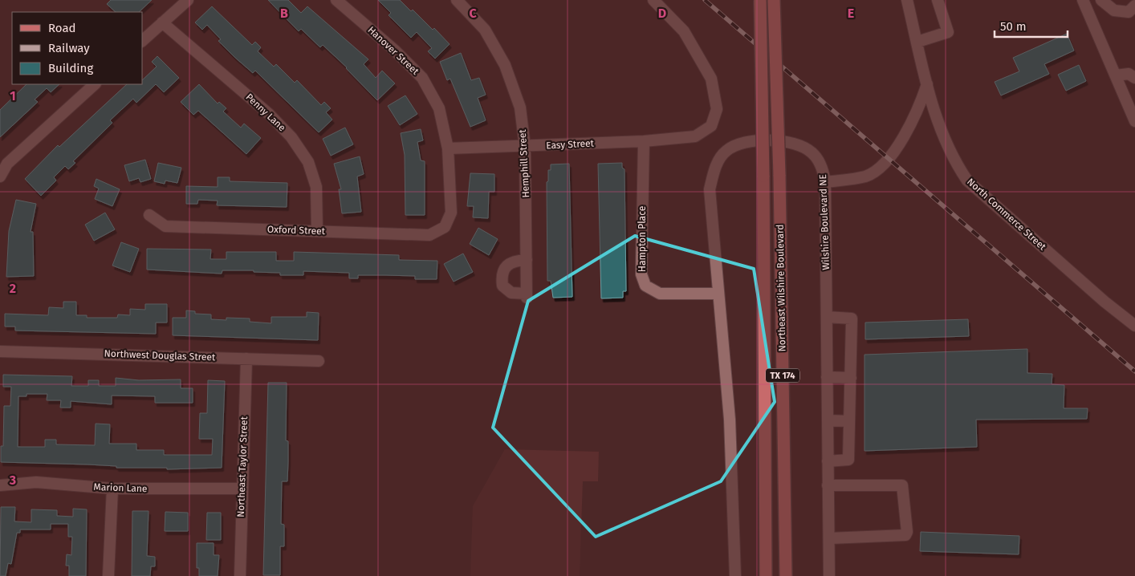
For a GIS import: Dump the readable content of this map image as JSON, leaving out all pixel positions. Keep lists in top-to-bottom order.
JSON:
{
  "streets": {
    "main road": ["Northeast Wilshire Boulevard", "TX 174"],
    "street": [
      "Hanover Street",
      "Penny Lane",
      "Easy Street",
      "Hemphill Street",
      "North Commerce Street",
      "Wilshire Boulevard NE",
      "Oxford Street",
      "Hampton Place",
      "Northwest Douglas Street",
      "Northeast Taylor Street",
      "Marion Lane"
    ]
  },
  "crossings": [
    ["Hanover Street", "Easy Street"],
    ["Hanover Street", "Oxford Street"],
    ["Penny Lane", "Oxford Street"],
    ["Easy Street", "Hemphill Street"],
    ["Easy Street", "Hampton Place"],
    ["Wilshire Boulevard NE", "Hampton Place"],
    ["Northwest Douglas Street", "Northeast Taylor Street"],
    ["Northeast Taylor Street", "Marion Lane"]
  ],
  "legend": ["Road", "Railway", "Building"],
  "scale_bar": "50 m",
  "grid": {
    "columns": [
      "B",
      "C",
      "D",
      "E"
    ],
    "rows": ["1", "2", "3"]
  }
}
